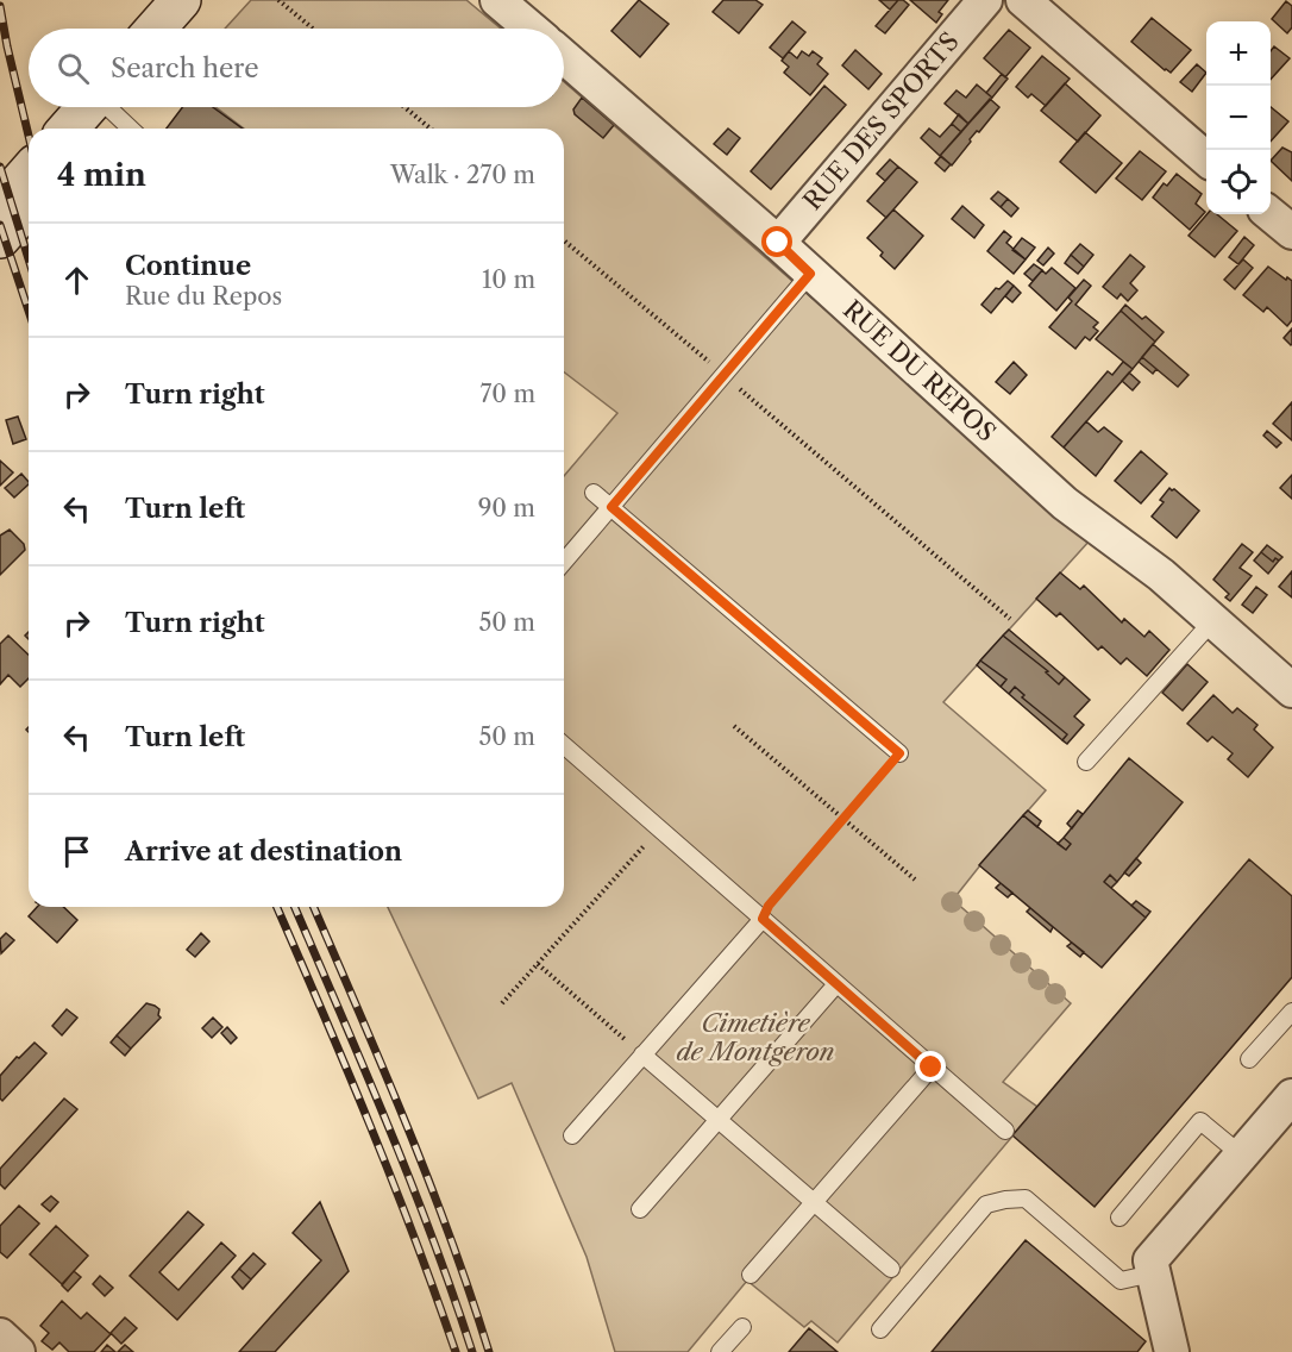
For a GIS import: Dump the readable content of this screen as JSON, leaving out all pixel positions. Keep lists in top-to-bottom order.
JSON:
{
  "streets": {
    "street": ["RUE DES SPORTS", "RUE DU REPOS"]
  },
  "crossings": [
    ["RUE DES SPORTS", "RUE DU REPOS"]
  ],
  "parks": ["Cimetière de Montgeron"],
  "page": {
    "map_buttons": ["+", "−"],
    "search": "Search here",
    "heading": ["4 min", "Walk · 270 m"],
    "list": [
      ["Continue", "Rue du Repos", "10 m"],
      ["Turn right", "70 m"],
      ["Turn left", "90 m"],
      ["Turn right", "50 m"],
      ["Turn left", "50 m"],
      "Arrive at destination"
    ]
  }
}
